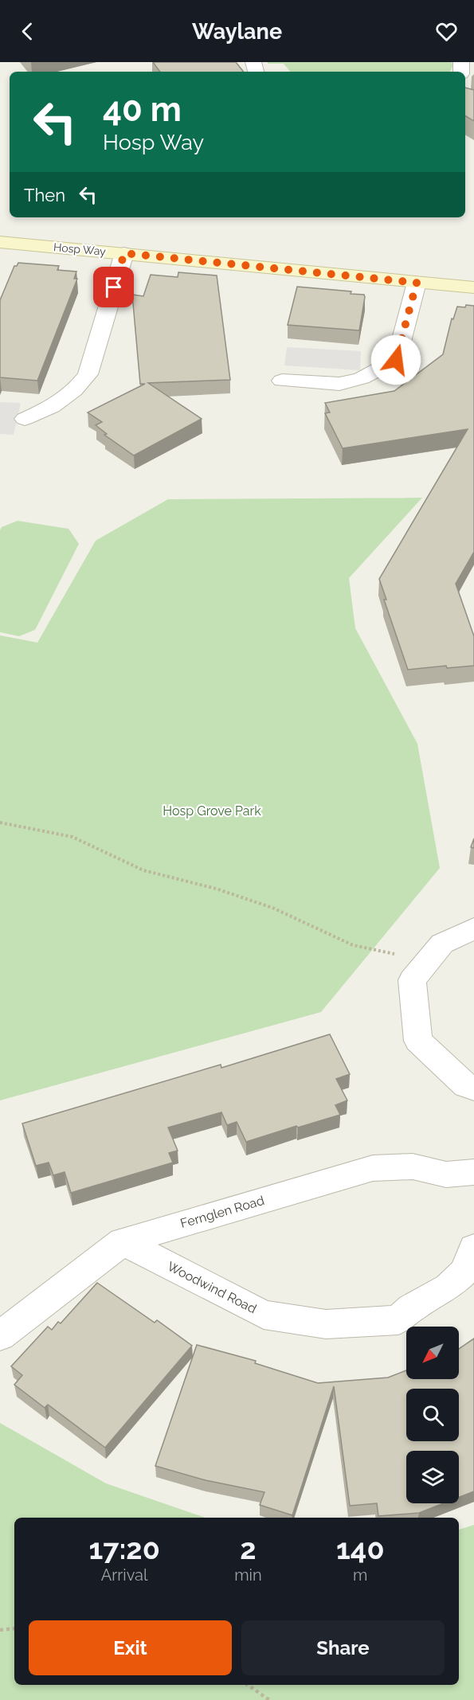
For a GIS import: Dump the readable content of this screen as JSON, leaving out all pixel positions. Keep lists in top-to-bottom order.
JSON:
{
  "streets": {
    "street": ["Hosp Way", "Fernglen Road", "Woodwind Road"]
  },
  "crossings": [
    ["Fernglen Road", "Woodwind Road"]
  ],
  "parks": ["Hosp Grove Park"],
  "north": "bottom left",
  "page": {
    "header": "Waylane",
    "turn": ["40 m", "Hosp Way"],
    "then": "Then",
    "eta": [
      "17:20",
      "Arrival",
      "2",
      "min",
      "140",
      "m"
    ],
    "buttons": ["Exit", "Share"]
  }
}
